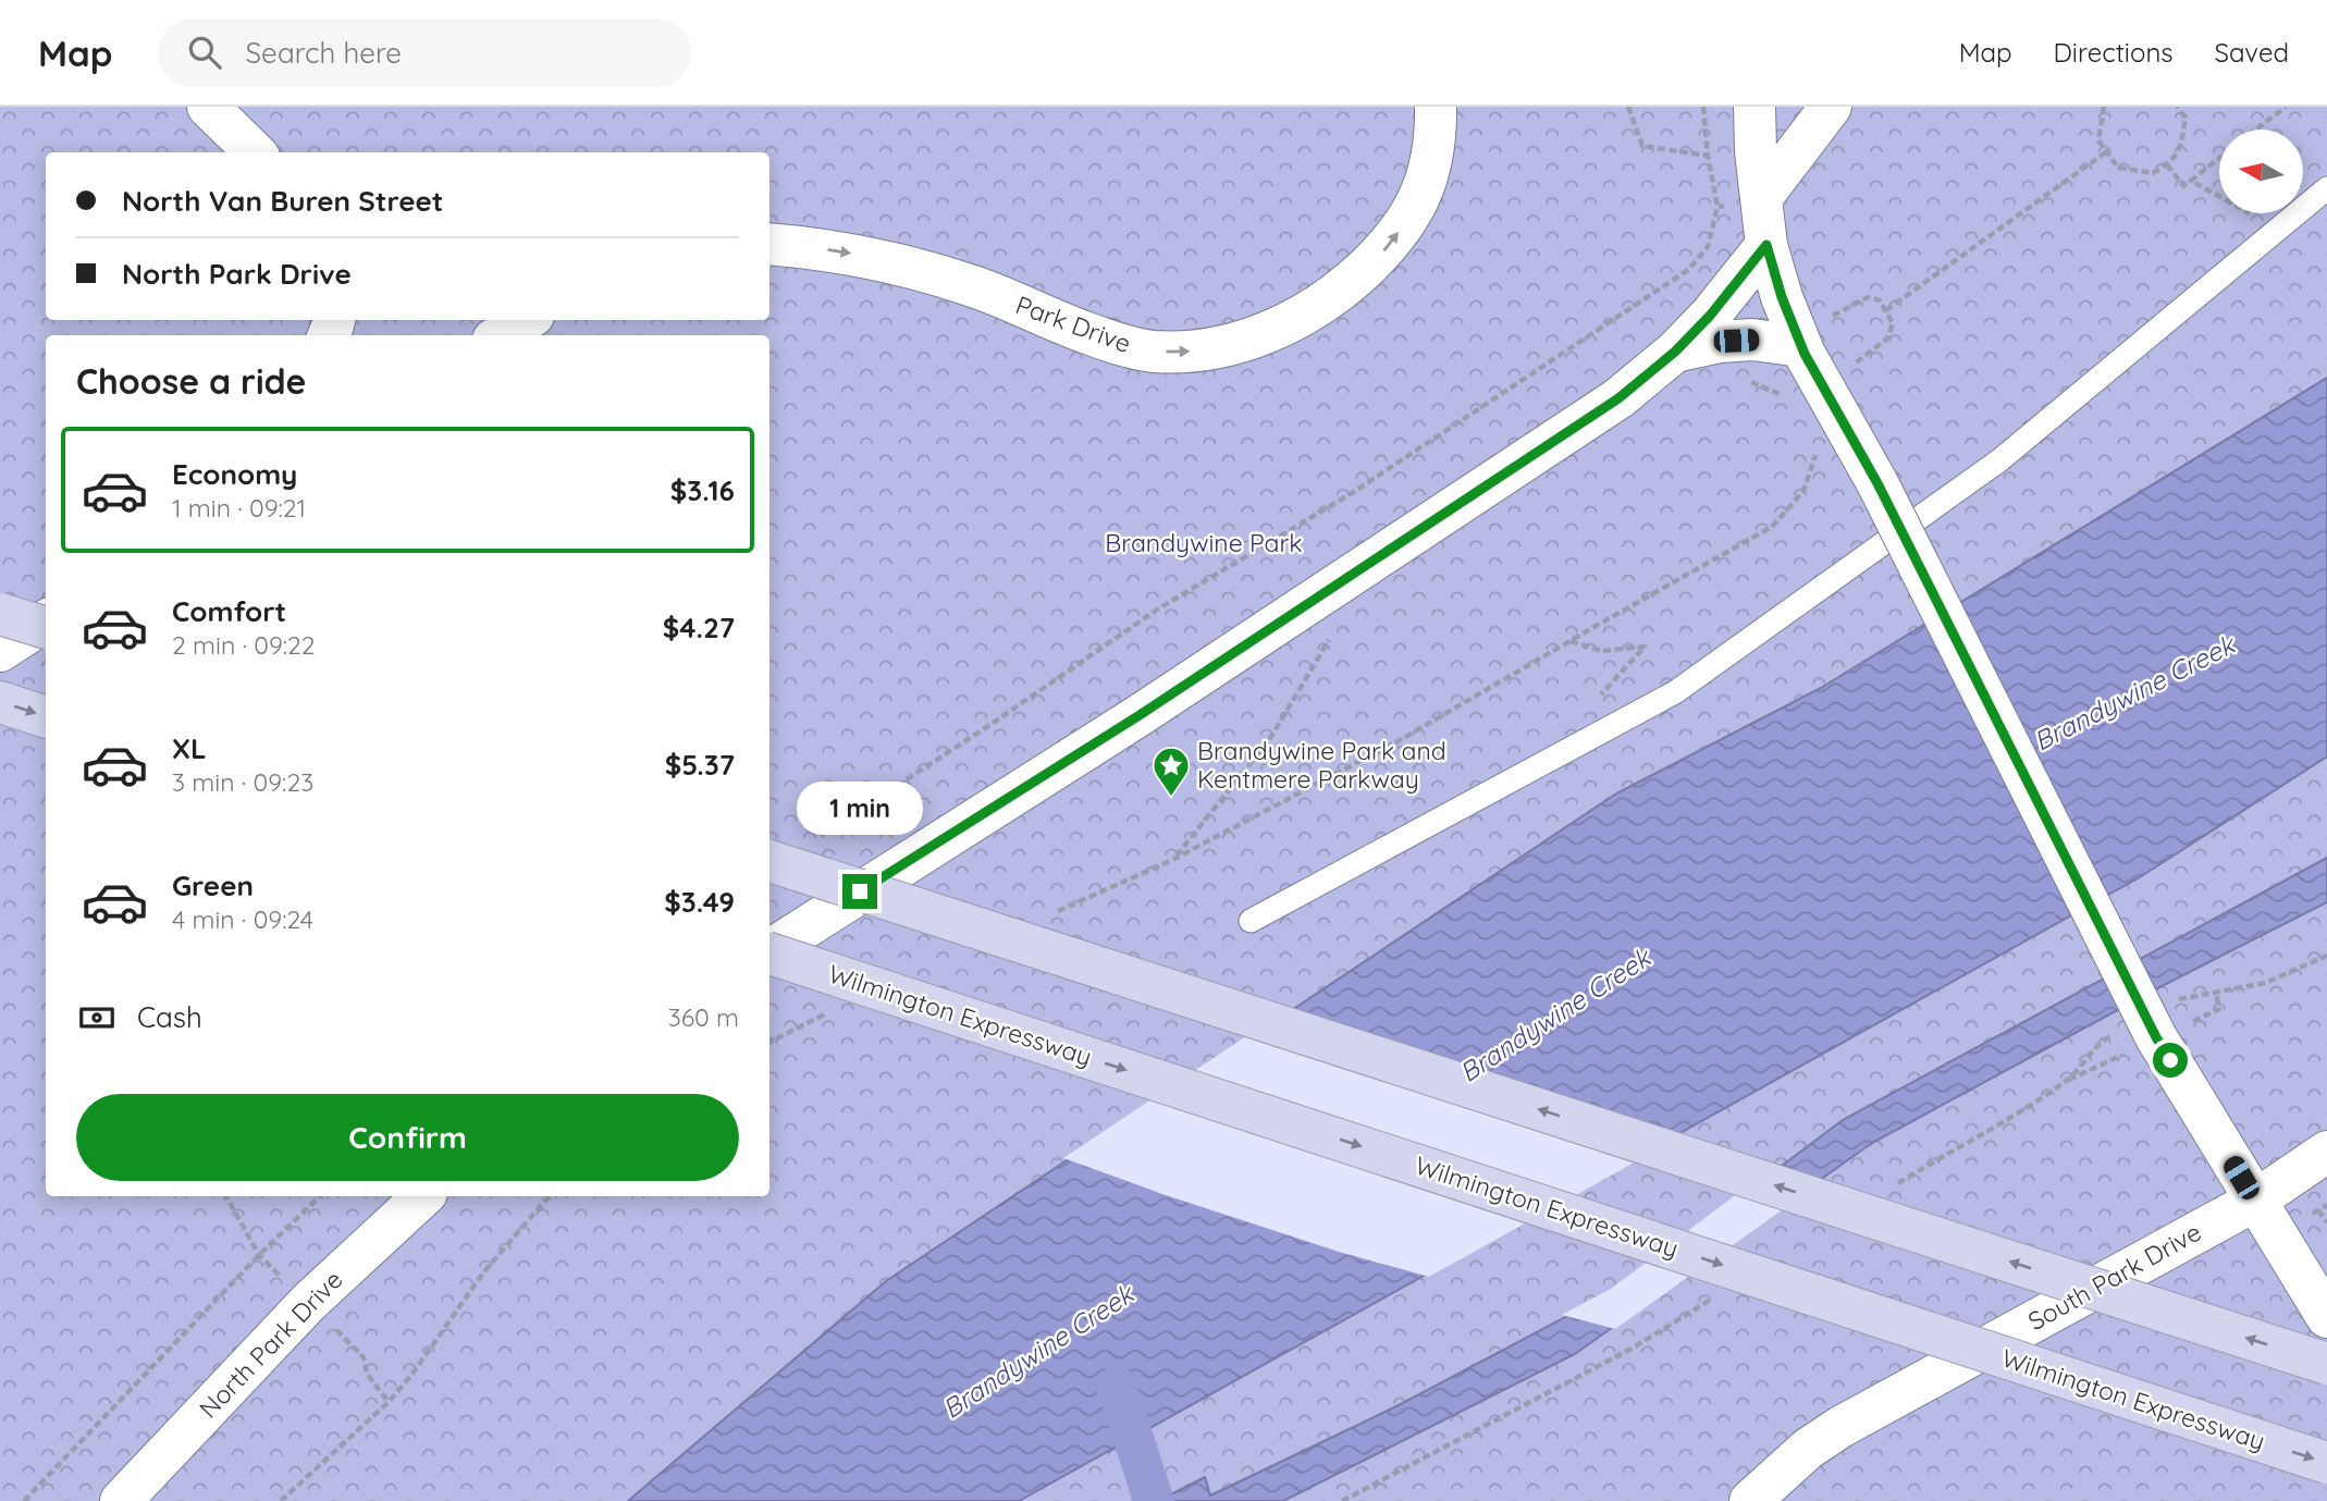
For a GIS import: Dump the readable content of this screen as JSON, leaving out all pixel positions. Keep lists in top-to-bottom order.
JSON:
{
  "streets": {
    "highway": ["Wilmington Expressway"],
    "street": ["Park Drive", "South Park Drive", "North Park Drive"]
  },
  "water": ["Brandywine Creek"],
  "parks": ["Brandywine Park"],
  "places": {
    "place": ["Brandywine Park and Kentmere Parkway"]
  },
  "north": "left",
  "page": {
    "header": "Map",
    "search": "Search here",
    "nav": ["Map", "Directions", "Saved"],
    "banner": ["North Van Buren Street", "North Park Drive"],
    "heading": "Choose a ride",
    "list": [
      {
        "name": "Economy",
        "note": "1 min · 09:21",
        "value": "$3.16"
      },
      {
        "name": "Comfort",
        "note": "2 min · 09:22",
        "value": "$4.27"
      },
      {
        "name": "XL",
        "note": "3 min · 09:23",
        "value": "$5.37"
      },
      {
        "name": "Green",
        "note": "4 min · 09:24",
        "value": "$3.49"
      }
    ],
    "bubble": "1 min",
    "pay": ["Cash", "360 m"],
    "buttons": "Confirm"
  }
}
